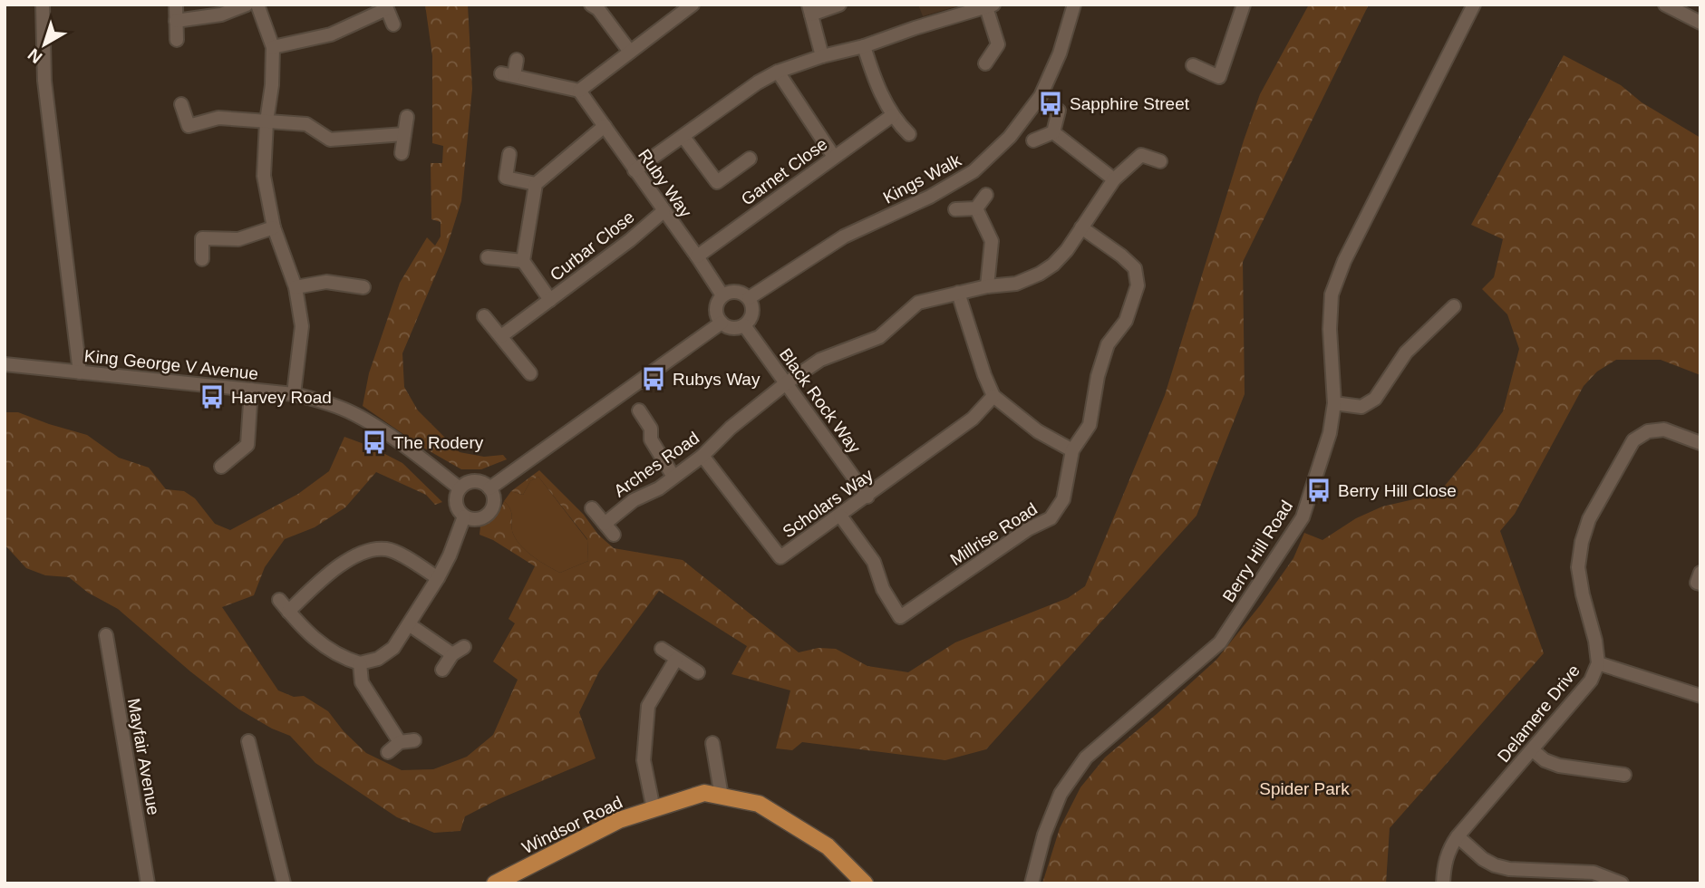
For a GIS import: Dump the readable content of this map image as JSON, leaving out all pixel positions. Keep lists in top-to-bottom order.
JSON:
{
  "streets": {
    "main road": ["Windsor Road"],
    "street": [
      "Garnet Close",
      "Kings Walk",
      "Ruby Way",
      "Curbar Close",
      "King George V Avenue",
      "Black Rock Way",
      "Arches Road",
      "Scholars Way",
      "Millrise Road",
      "Berry Hill Road",
      "Delamere Drive",
      "Mayfair Avenue"
    ]
  },
  "crossings": [
    ["Garnet Close", "Ruby Way"],
    ["Kings Walk", "Ruby Way"],
    ["Kings Walk", "Black Rock Way"],
    ["Ruby Way", "Curbar Close"],
    ["Ruby Way", "Black Rock Way"],
    ["Black Rock Way", "Arches Road"],
    ["Black Rock Way", "Scholars Way"],
    ["Arches Road", "Scholars Way"],
    ["Arches Road", "Millrise Road"],
    ["Scholars Way", "Millrise Road"]
  ],
  "parks": ["Spider Park"],
  "places": {
    "bus stop": [
      "Sapphire Street",
      "Rubys Way",
      "Harvey Road",
      "The Rodery",
      "Berry Hill Close"
    ]
  },
  "north": "bottom left"
}
